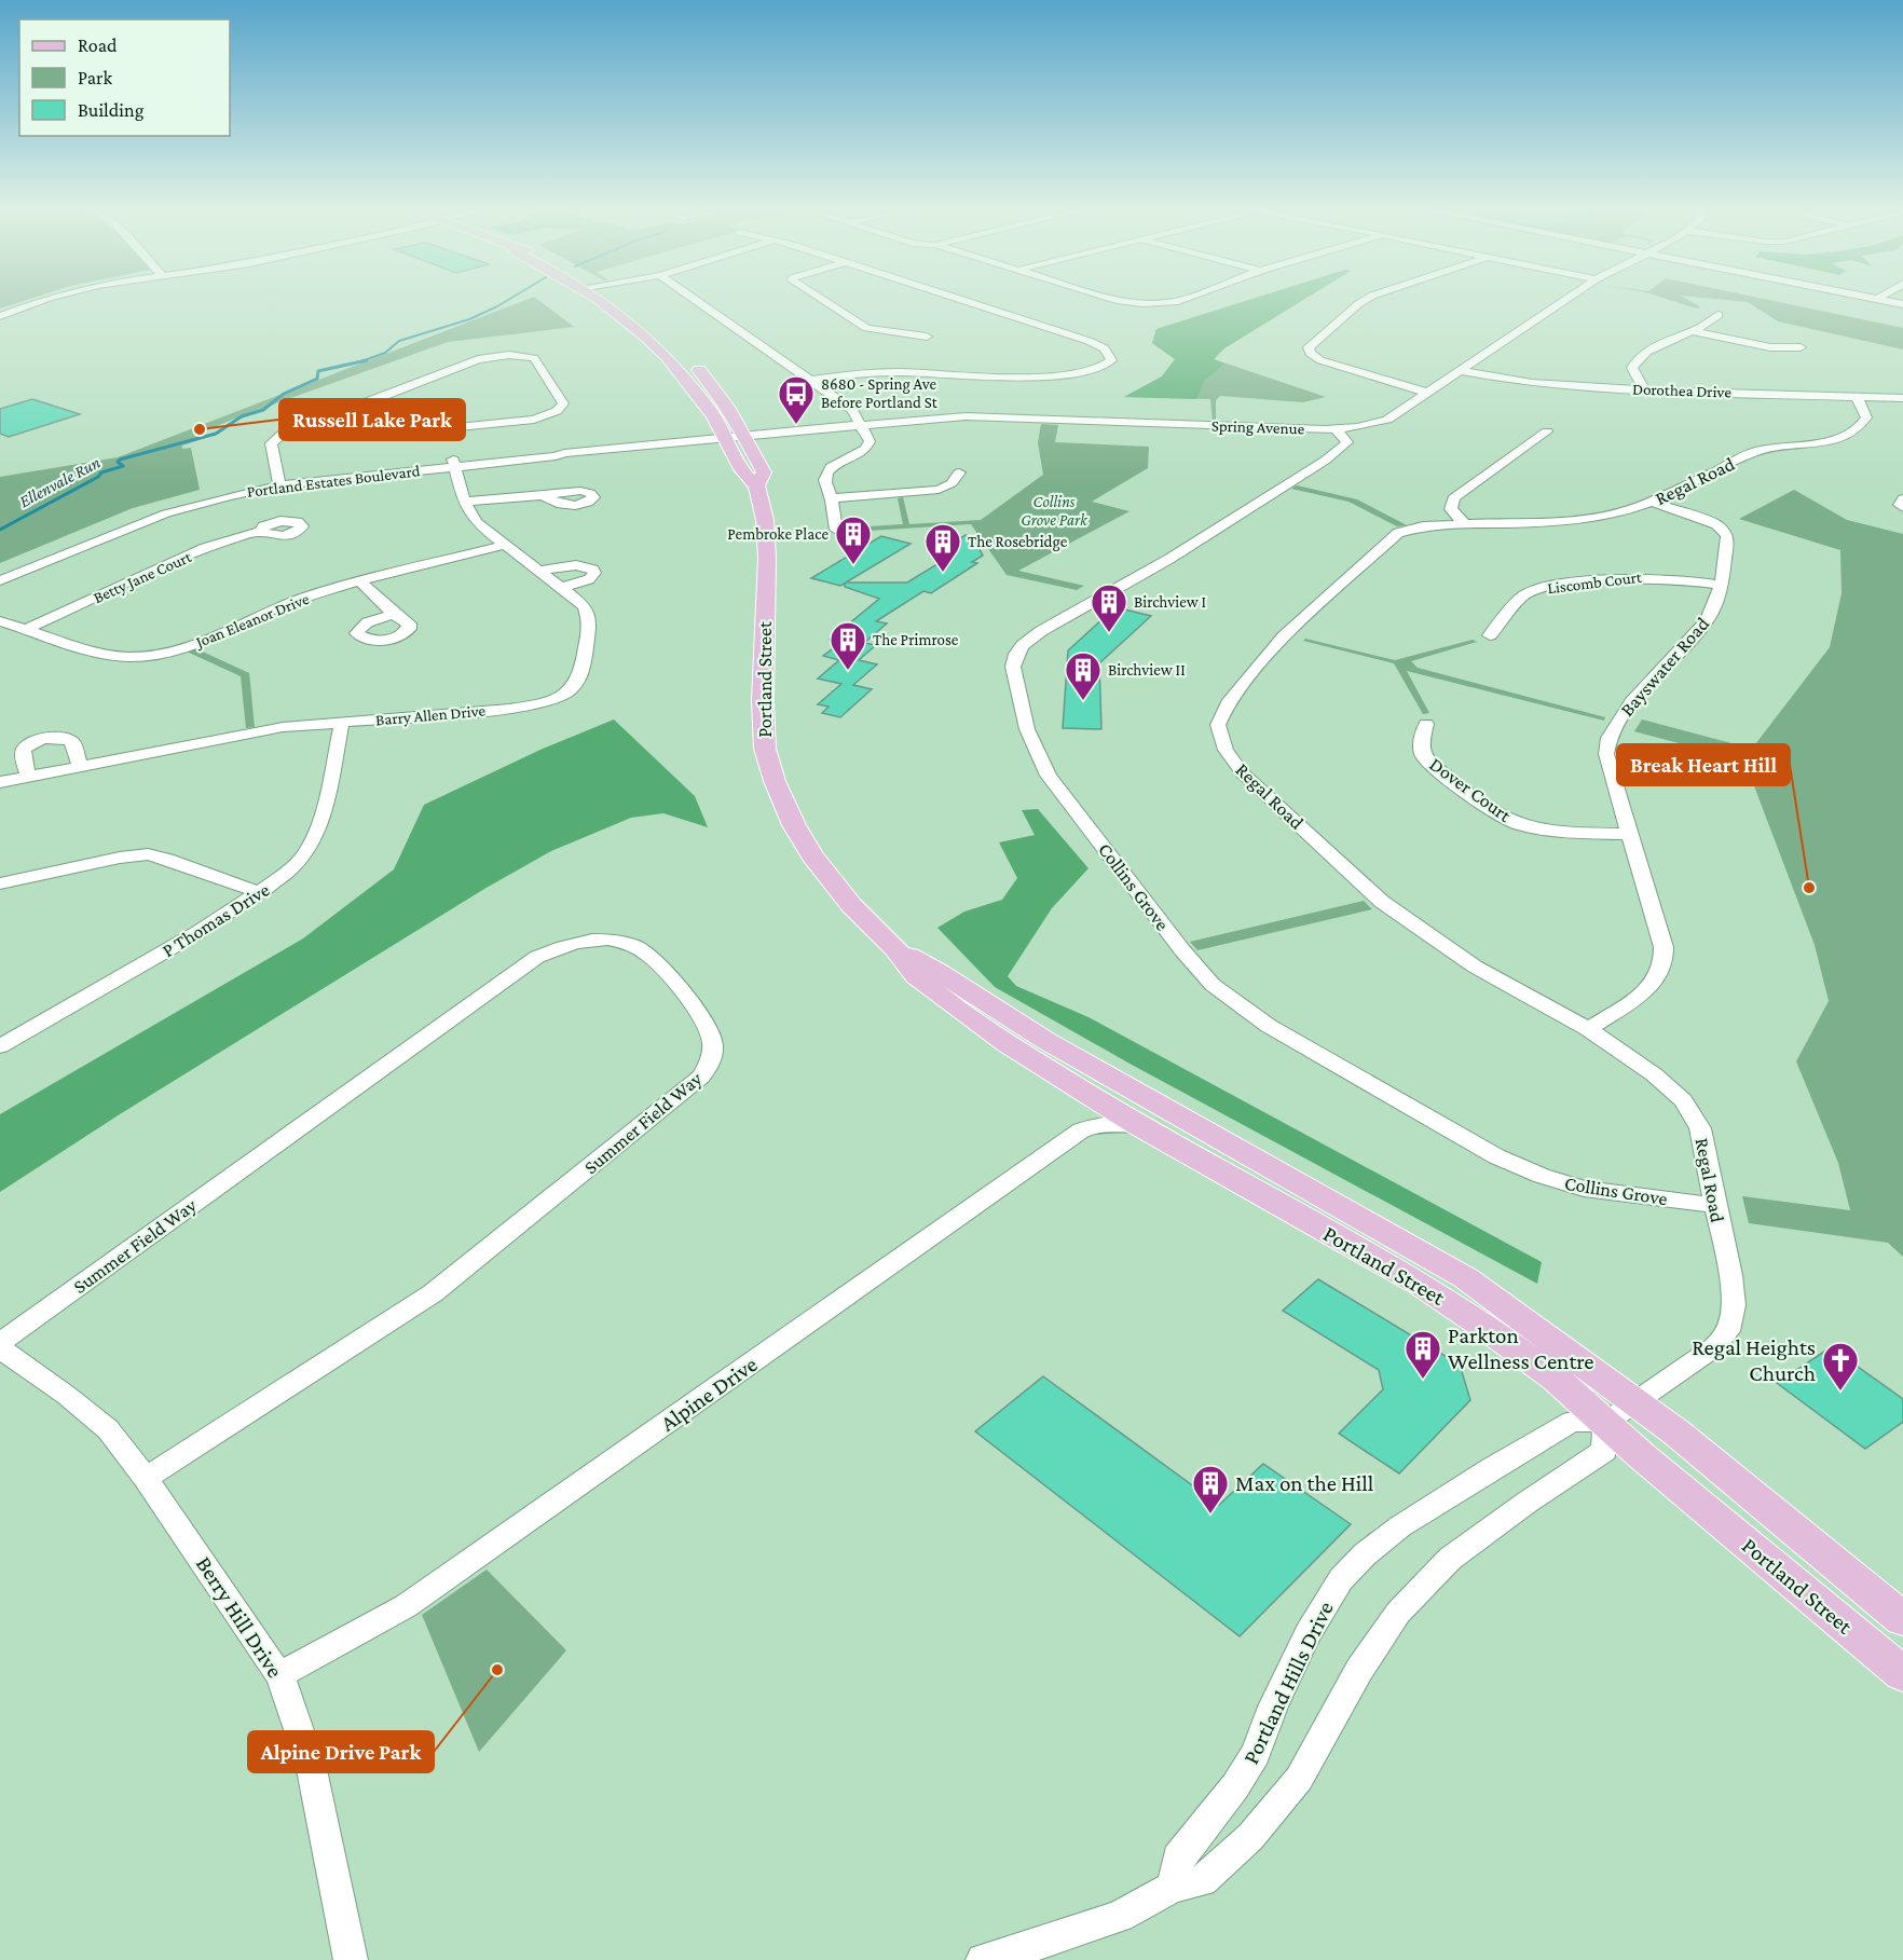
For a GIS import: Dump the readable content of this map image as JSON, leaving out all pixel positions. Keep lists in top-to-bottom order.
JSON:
{
  "streets": {
    "main road": ["Portland Street"],
    "street": [
      "Dorothea Drive",
      "Spring Avenue",
      "Portland Estates Boulevard",
      "Regal Road",
      "Betty Jane Court",
      "Liscomb Court",
      "Joan Eleanor Drive",
      "Bayswater Road",
      "Barry Allen Drive",
      "Dover Court",
      "Collins Grove",
      "P Thomas Drive",
      "Summer Field Way",
      "Alpine Drive",
      "Berry Hill Drive",
      "Portland Hills Drive"
    ]
  },
  "crossings": [
    ["Dorothea Drive", "Spring Avenue"],
    ["Dorothea Drive", "Regal Road"],
    ["Spring Avenue", "Portland Estates Boulevard"],
    ["Spring Avenue", "Portland Street"],
    ["Spring Avenue", "Collins Grove"],
    ["Portland Estates Boulevard", "Portland Street"],
    ["Portland Estates Boulevard", "Barry Allen Drive"],
    ["Regal Road", "Bayswater Road"],
    ["Regal Road", "Portland Street"],
    ["Regal Road", "Collins Grove"],
    ["Betty Jane Court", "Joan Eleanor Drive"],
    ["Liscomb Court", "Bayswater Road"],
    ["Joan Eleanor Drive", "Barry Allen Drive"],
    ["Bayswater Road", "Dover Court"],
    ["Portland Street", "Alpine Drive"],
    ["Portland Street", "Portland Hills Drive"],
    ["Barry Allen Drive", "P Thomas Drive"],
    ["Summer Field Way", "Berry Hill Drive"],
    ["Alpine Drive", "Berry Hill Drive"]
  ],
  "water": ["Ellenvale Run"],
  "parks": ["Collins Grove Park"],
  "places": {
    "bus stop": ["8680 - Spring Ave Before Portland St"],
    "other": ["Russell Lake Park", "Break Heart Hill", "Alpine Drive Park"],
    "building": [
      "Pembroke Place",
      "The Rosebridge",
      "Birchview I",
      "The Primrose",
      "Birchview II",
      "Parkton Wellness Centre",
      "Max on the Hill"
    ],
    "church": ["Regal Heights Church"]
  },
  "legend": ["Road", "Park", "Building"]
}
